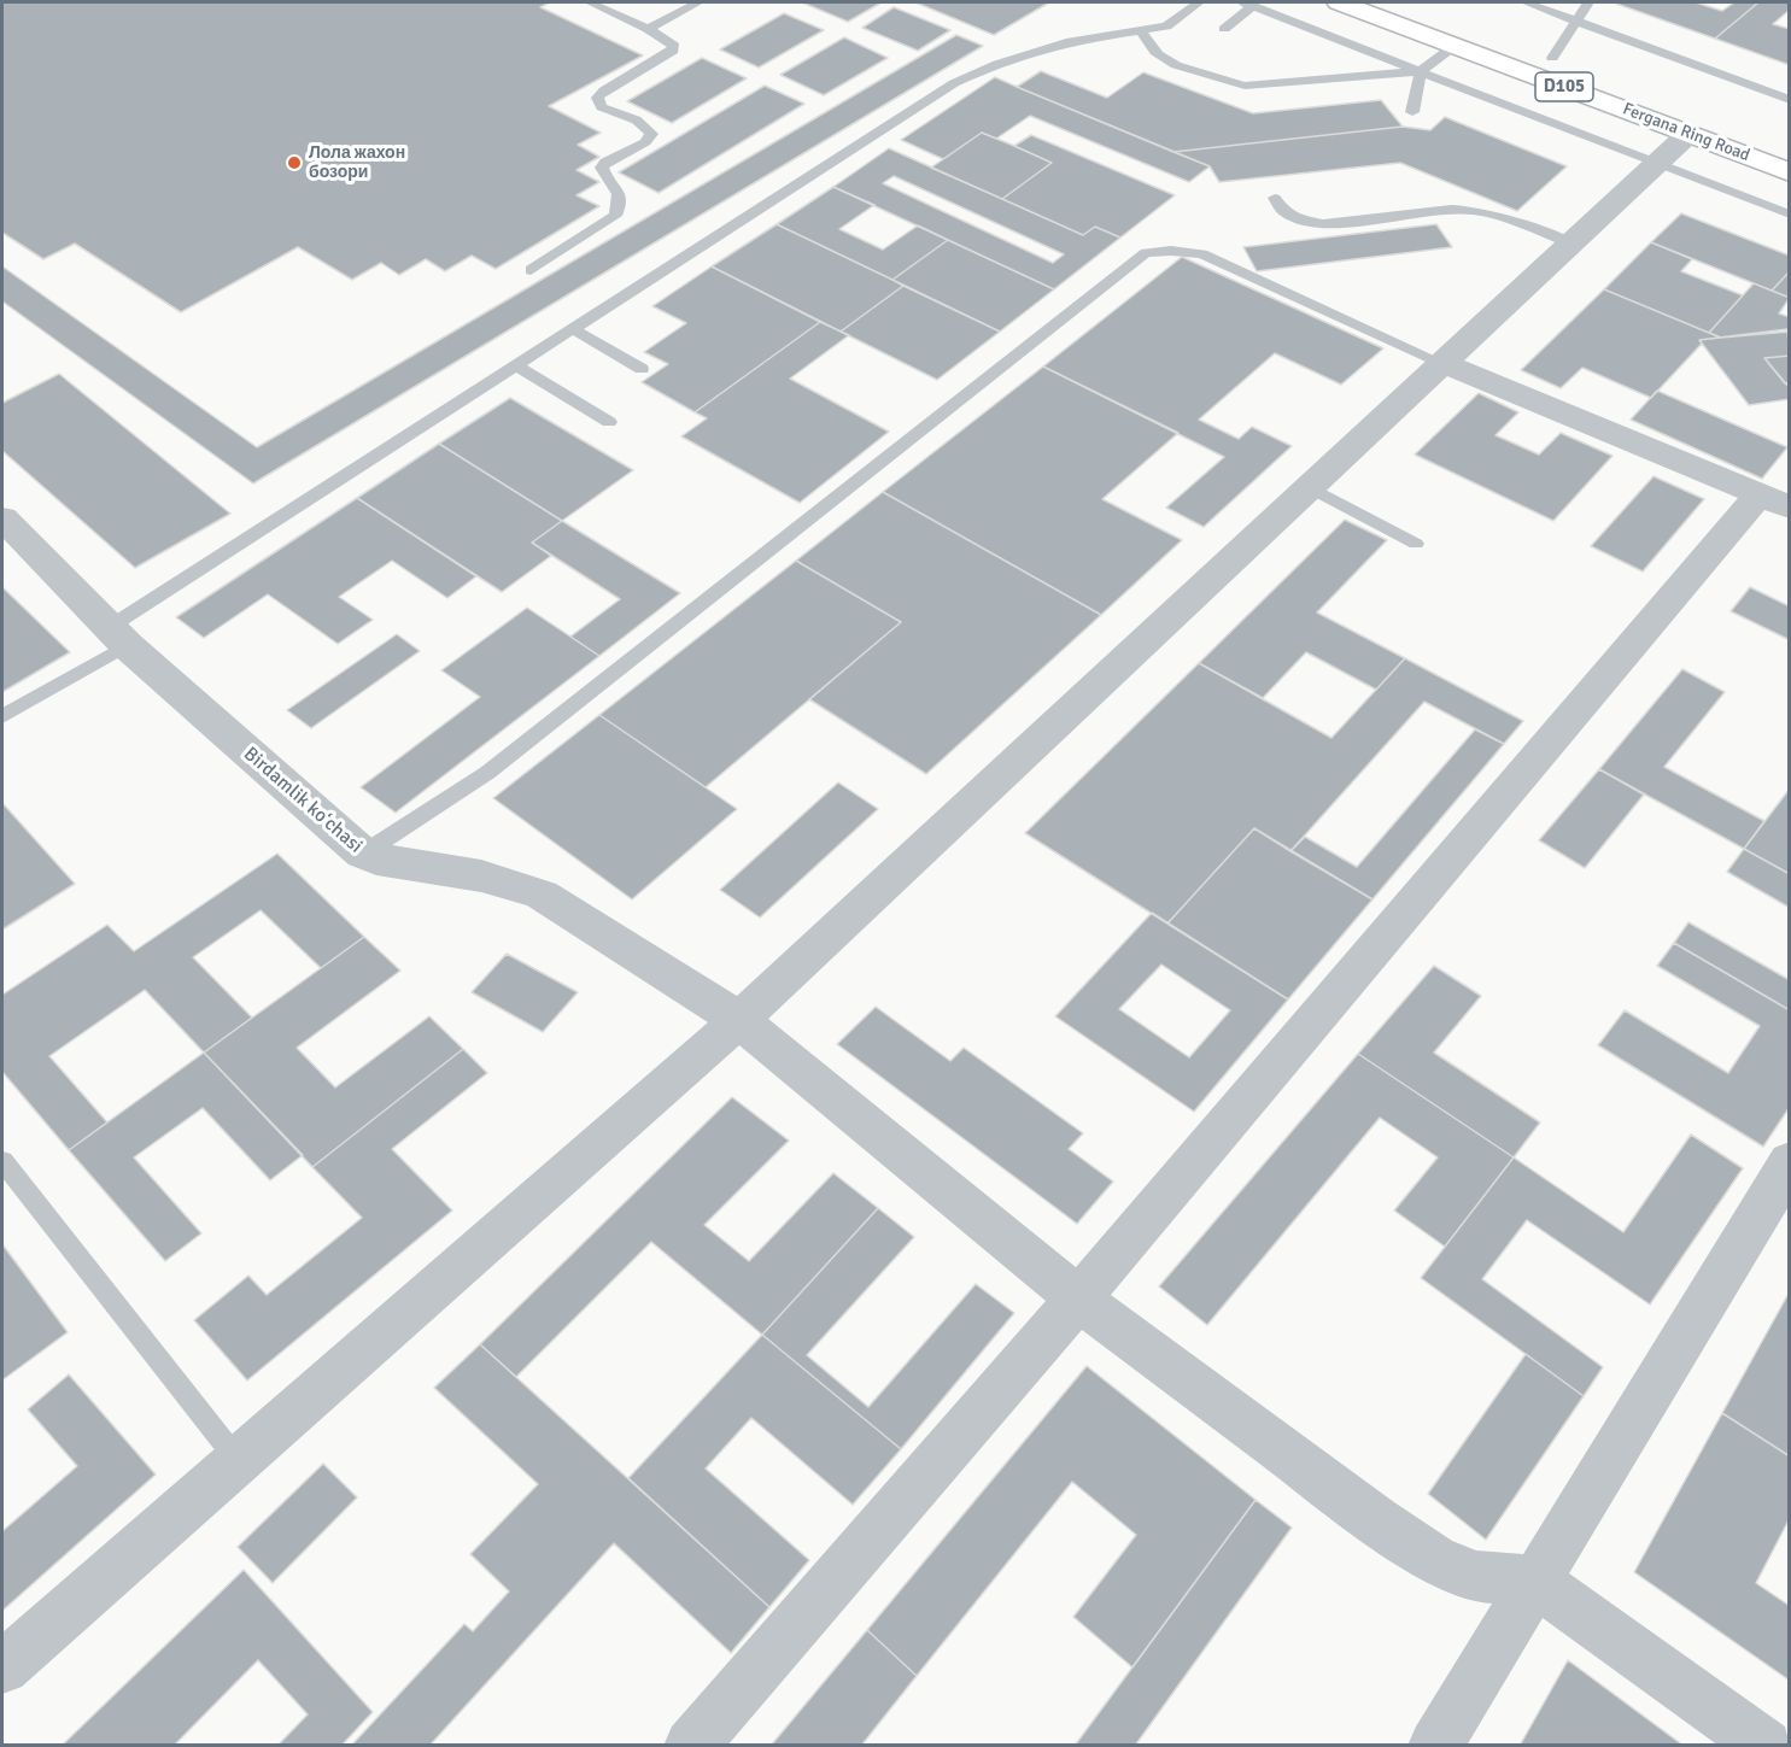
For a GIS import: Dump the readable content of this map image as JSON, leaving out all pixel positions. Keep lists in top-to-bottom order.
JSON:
{
  "streets": {
    "highway": ["D105", "Fergana Ring Road"],
    "street": ["Birdamlik koʻchasi"]
  },
  "places": ["Лола жахон бозори"]
}
